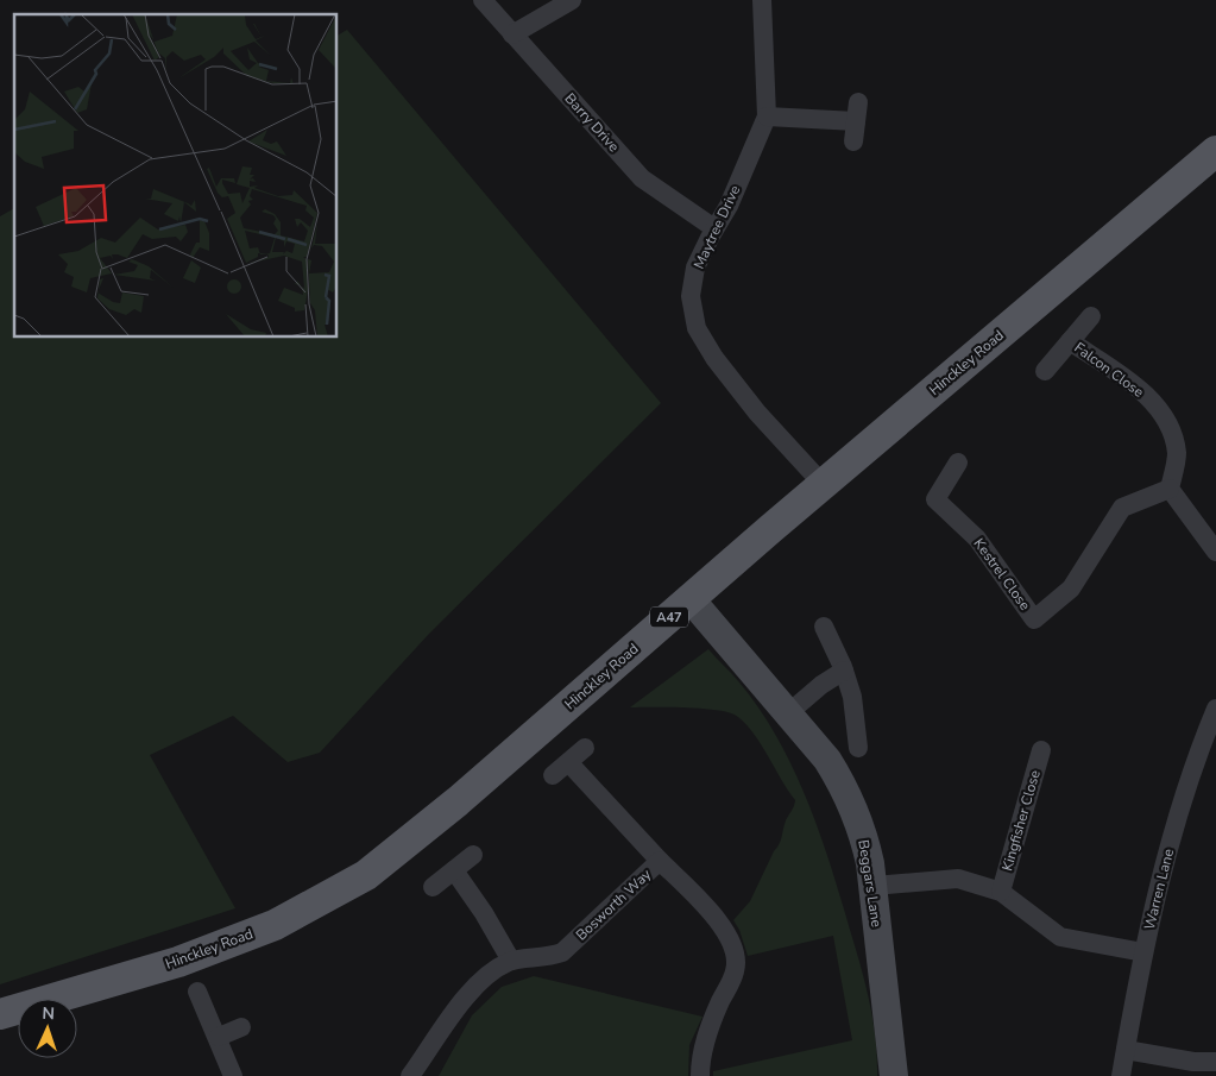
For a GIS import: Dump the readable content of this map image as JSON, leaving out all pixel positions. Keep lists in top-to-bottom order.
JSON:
{
  "streets": {
    "main road": ["Hinckley Road", "A47"],
    "street": [
      "Barry Drive",
      "Maytree Drive",
      "Falcon Close",
      "Kestrel Close",
      "Kingfisher Close",
      "Beggars Lane",
      "Warren Lane",
      "Bosworth Way"
    ]
  },
  "crossings": [
    ["Barry Drive", "Maytree Drive"],
    ["Maytree Drive", "Hinckley Road"],
    ["Hinckley Road", "Beggars Lane"],
    ["Falcon Close", "Kestrel Close"]
  ],
  "north": "top"
}
